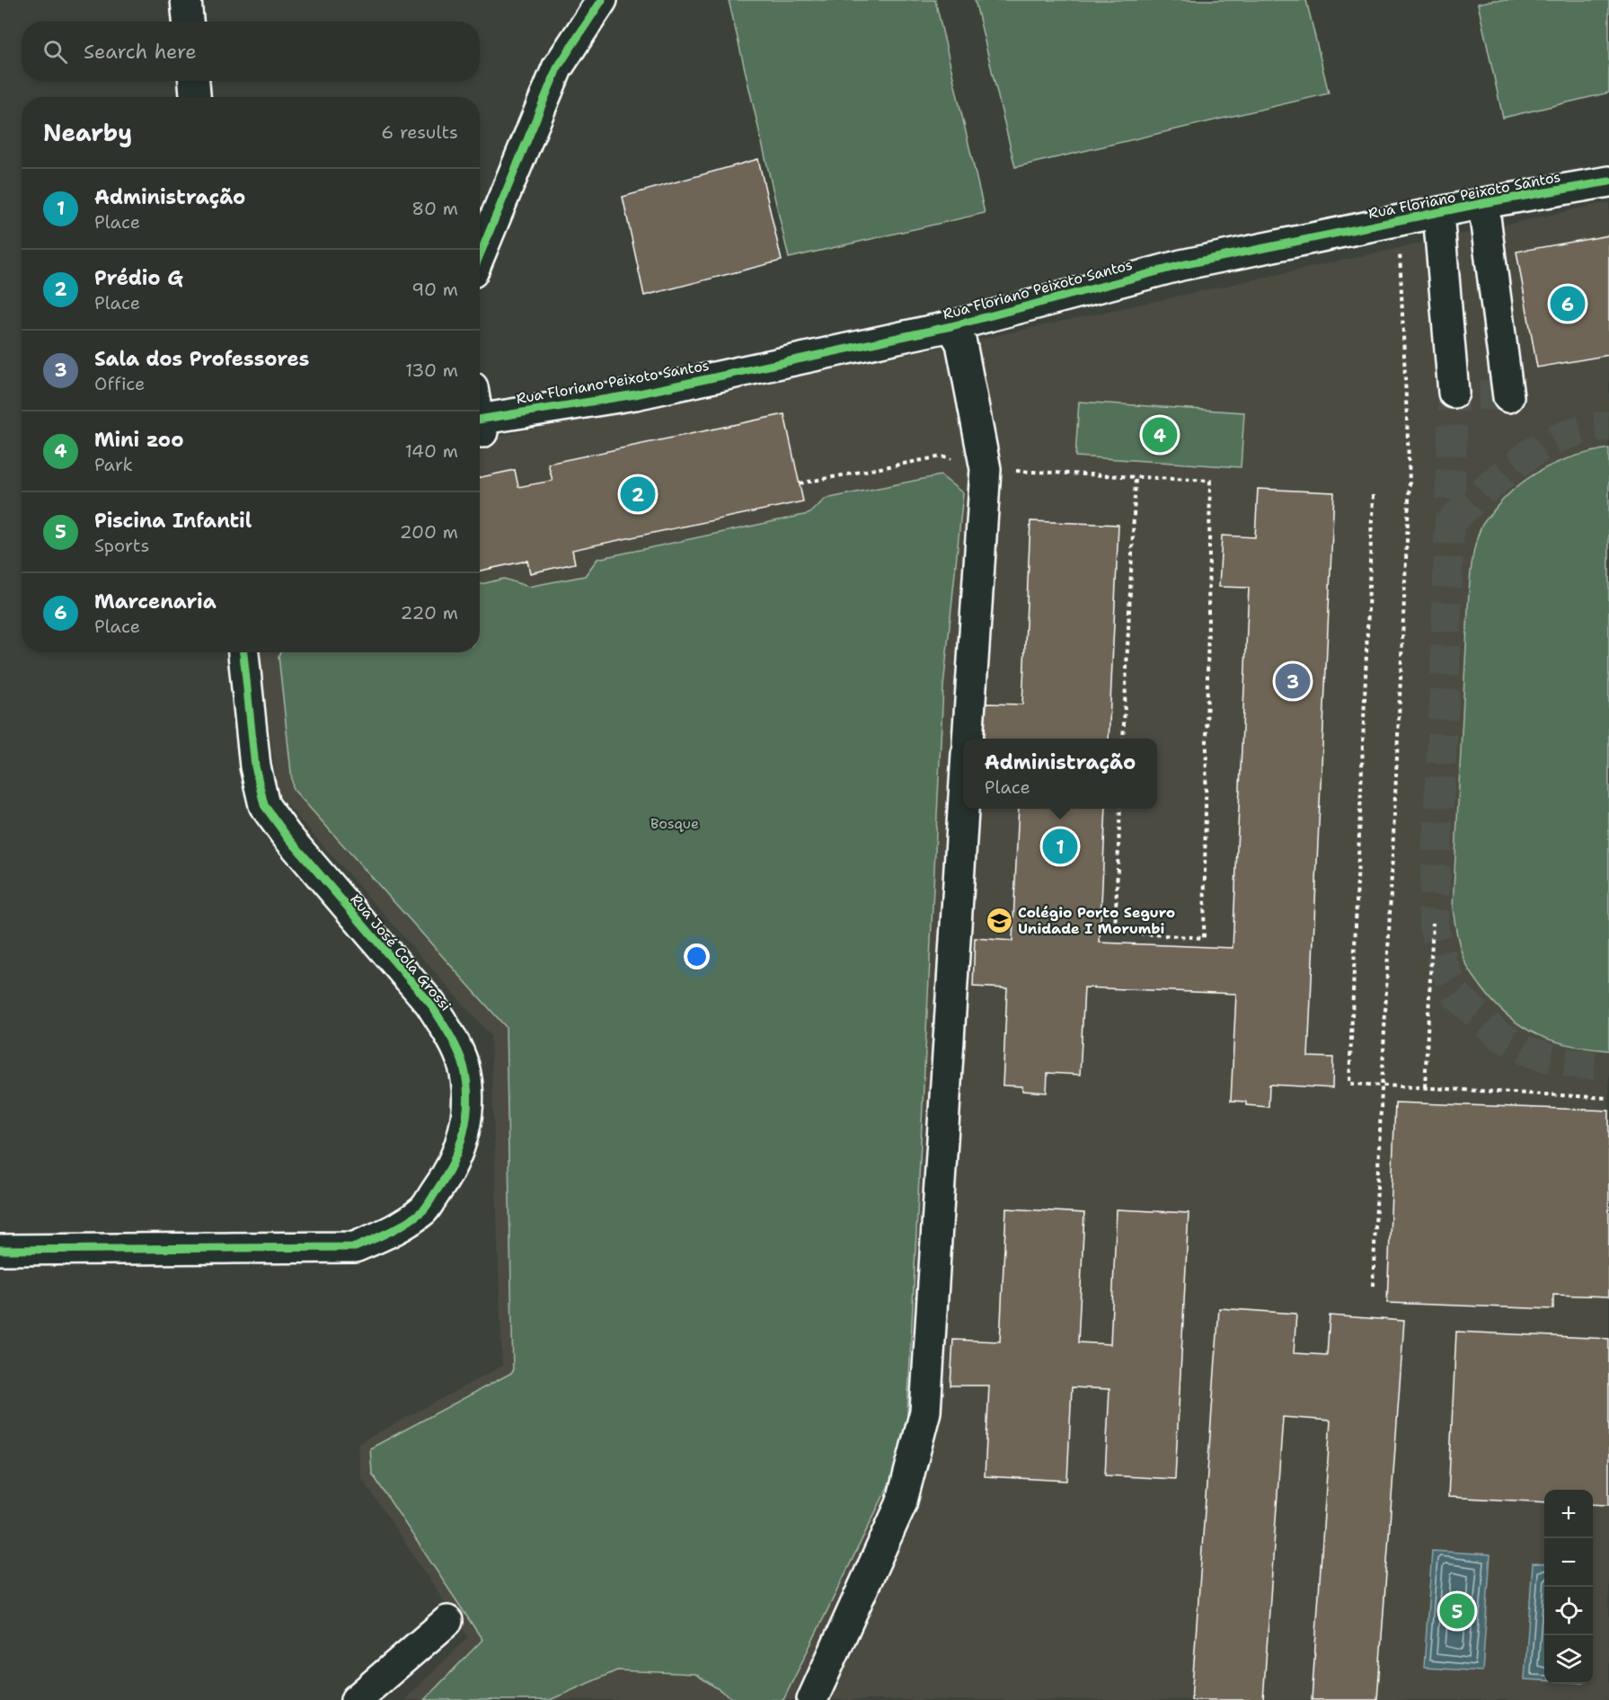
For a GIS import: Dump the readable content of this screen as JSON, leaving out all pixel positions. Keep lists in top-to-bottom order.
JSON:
{
  "streets": {
    "street": ["Rua Floriano Peixoto Santos", "Rua José Cola Grossi"]
  },
  "parks": ["Bosque"],
  "places": {
    "school or university": ["Colégio Porto Seguro Unidade I Morumbi"]
  },
  "page": {
    "search": "Search here",
    "heading": ["Nearby", "6 results"],
    "list": [
      {
        "mark": "1",
        "name": "Administração",
        "note": "Place",
        "value": "80 m"
      },
      {
        "mark": "2",
        "name": "Prédio G",
        "note": "Place",
        "value": "90 m"
      },
      {
        "mark": "3",
        "name": "Sala dos Professores",
        "note": "Office",
        "value": "130 m"
      },
      {
        "mark": "4",
        "name": "Mini zoo",
        "note": "Park",
        "value": "140 m"
      },
      {
        "mark": "5",
        "name": "Piscina Infantil",
        "note": "Sports",
        "value": "200 m"
      },
      {
        "mark": "6",
        "name": "Marcenaria",
        "note": "Place",
        "value": "220 m"
      }
    ],
    "pins": [
      "6",
      "4",
      "2",
      "3",
      "1",
      "5"
    ],
    "popup": ["Administração", "Place"],
    "map_buttons": ["+", "−"]
  }
}
